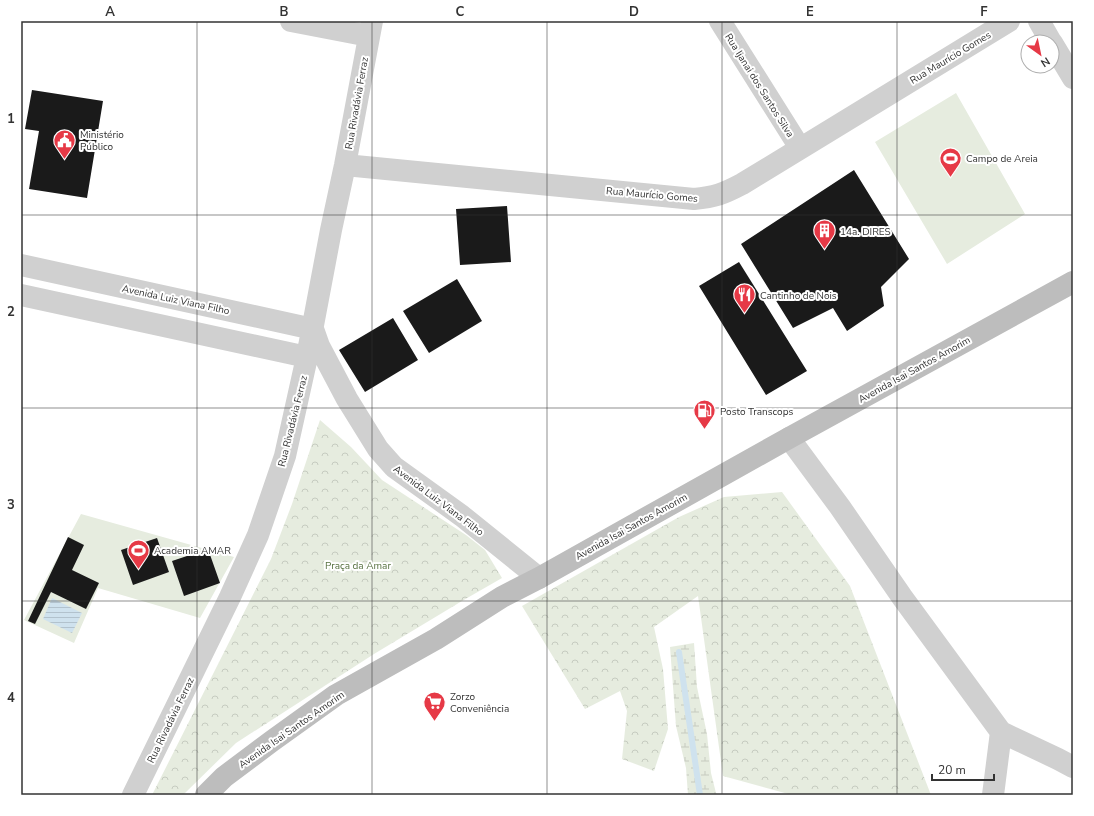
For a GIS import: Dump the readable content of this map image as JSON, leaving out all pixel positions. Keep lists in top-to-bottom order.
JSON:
{
  "streets": {
    "main road": ["Avenida Isai Santos Amorim"],
    "street": [
      "Rua Maurício Gomes",
      "Rua Ijanai dos Santos Silva",
      "Rua Rivadávia Ferraz",
      "Avenida Luiz Viana Filho"
    ]
  },
  "crossings": [
    ["Rua Maurício Gomes", "Rua Ijanai dos Santos Silva"],
    ["Rua Maurício Gomes", "Rua Rivadávia Ferraz"],
    ["Rua Rivadávia Ferraz", "Avenida Luiz Viana Filho"],
    ["Avenida Luiz Viana Filho", "Avenida Isai Santos Amorim"]
  ],
  "parks": ["Praça da Amar"],
  "places": {
    "public building": ["Ministério Público"],
    "sports": ["Campo de Areia", "Academia AMAR"],
    "building": ["14a. DIRES"],
    "restaurant": ["Cantinho de Nois"],
    "fuel station": ["Posto Transcops"],
    "supermarket": ["Zorzo Conveniência"]
  },
  "scale_bar": "20 m",
  "north": "bottom right",
  "grid": {
    "columns": [
      "A",
      "B",
      "C",
      "D",
      "E",
      "F"
    ],
    "rows": [
      "1",
      "2",
      "3",
      "4"
    ]
  }
}
